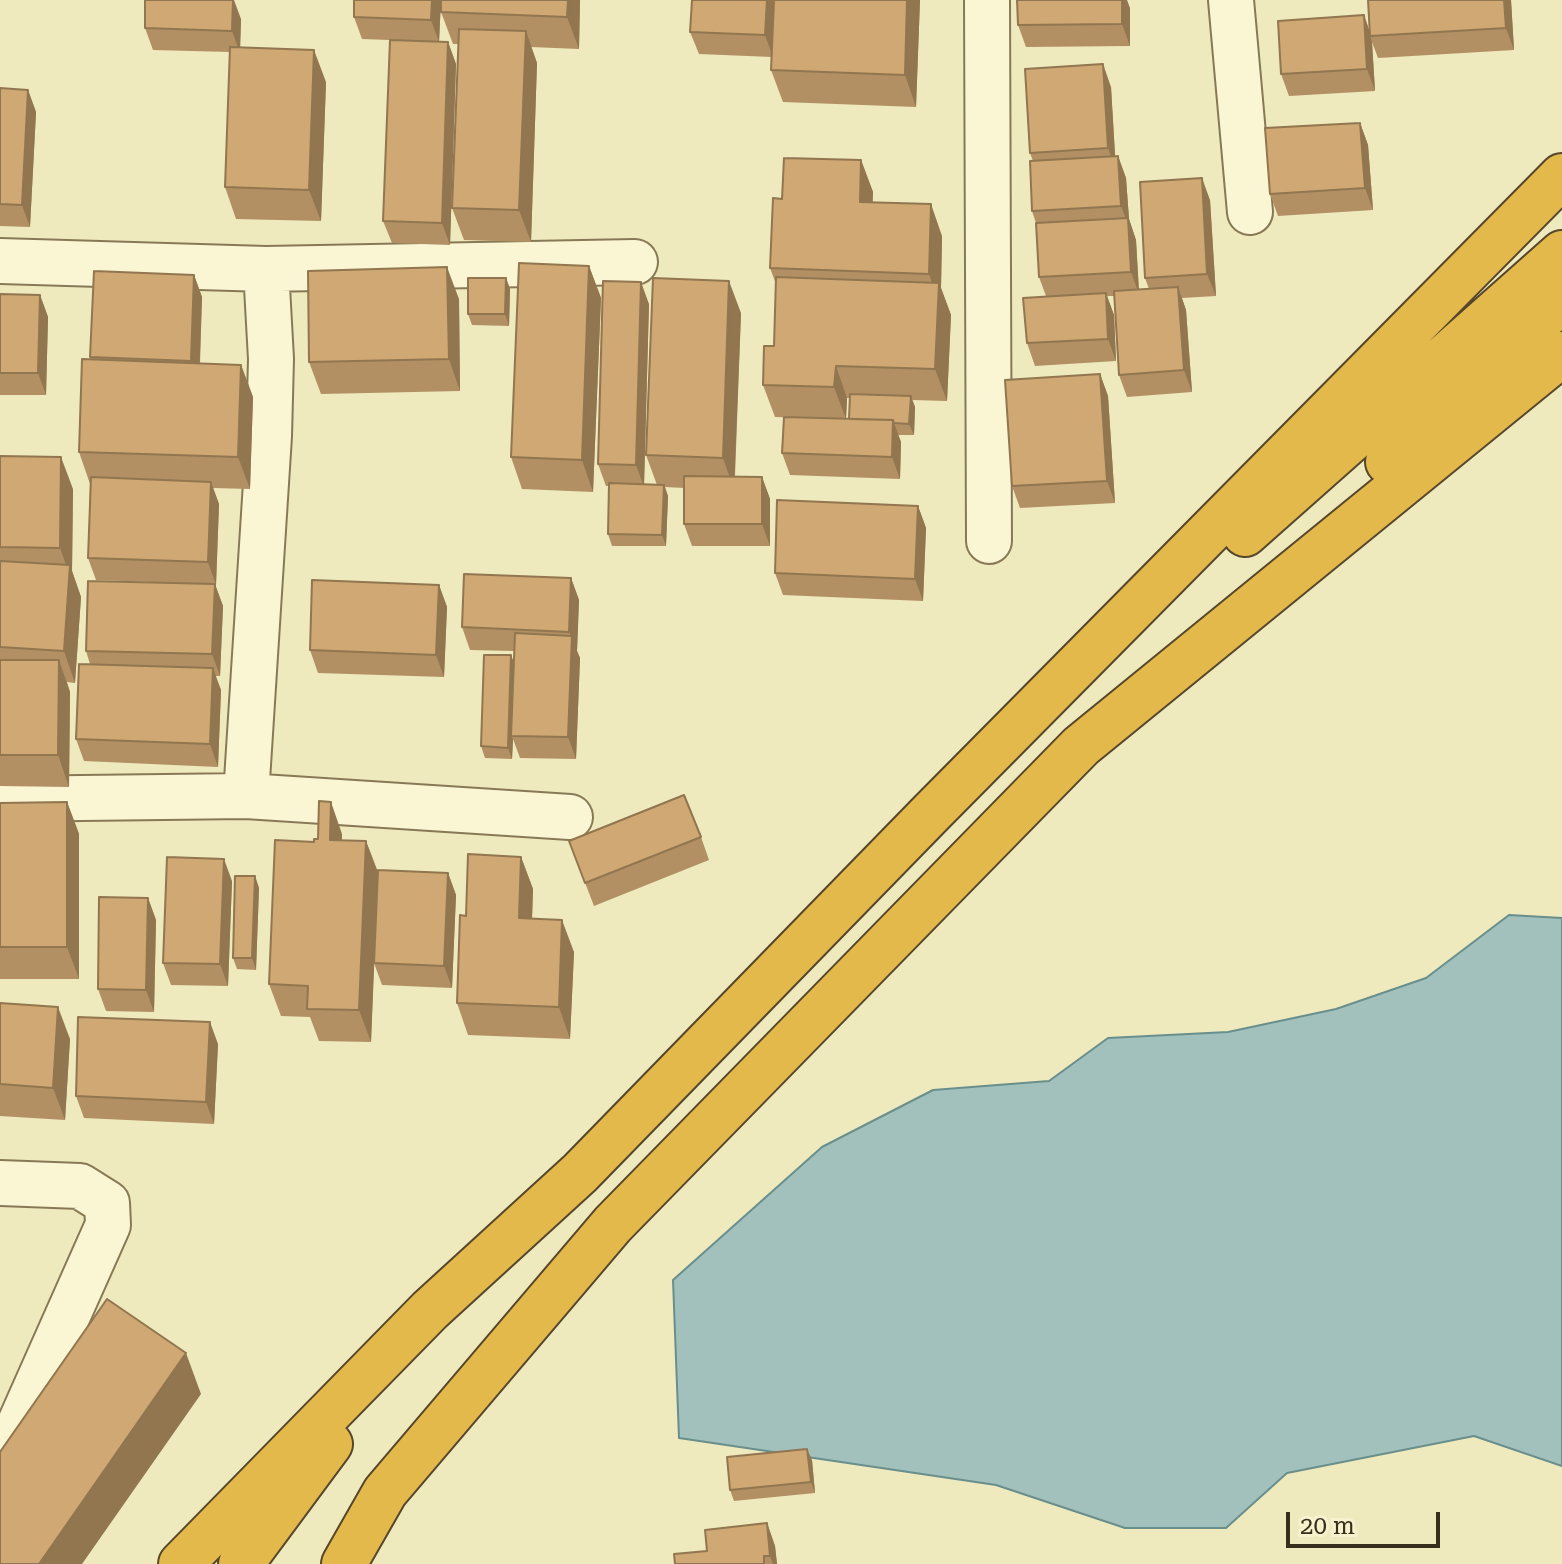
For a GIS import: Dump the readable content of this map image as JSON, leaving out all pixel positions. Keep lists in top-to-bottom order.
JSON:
{
  "scale_bar": "20 m"
}
